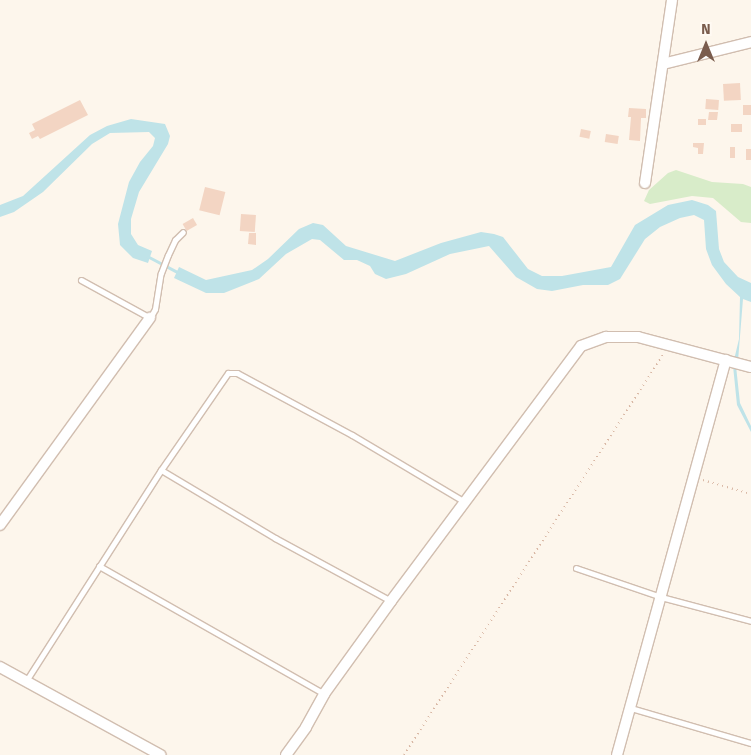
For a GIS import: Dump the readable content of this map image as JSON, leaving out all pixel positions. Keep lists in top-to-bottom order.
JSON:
{
  "north": "top"
}
